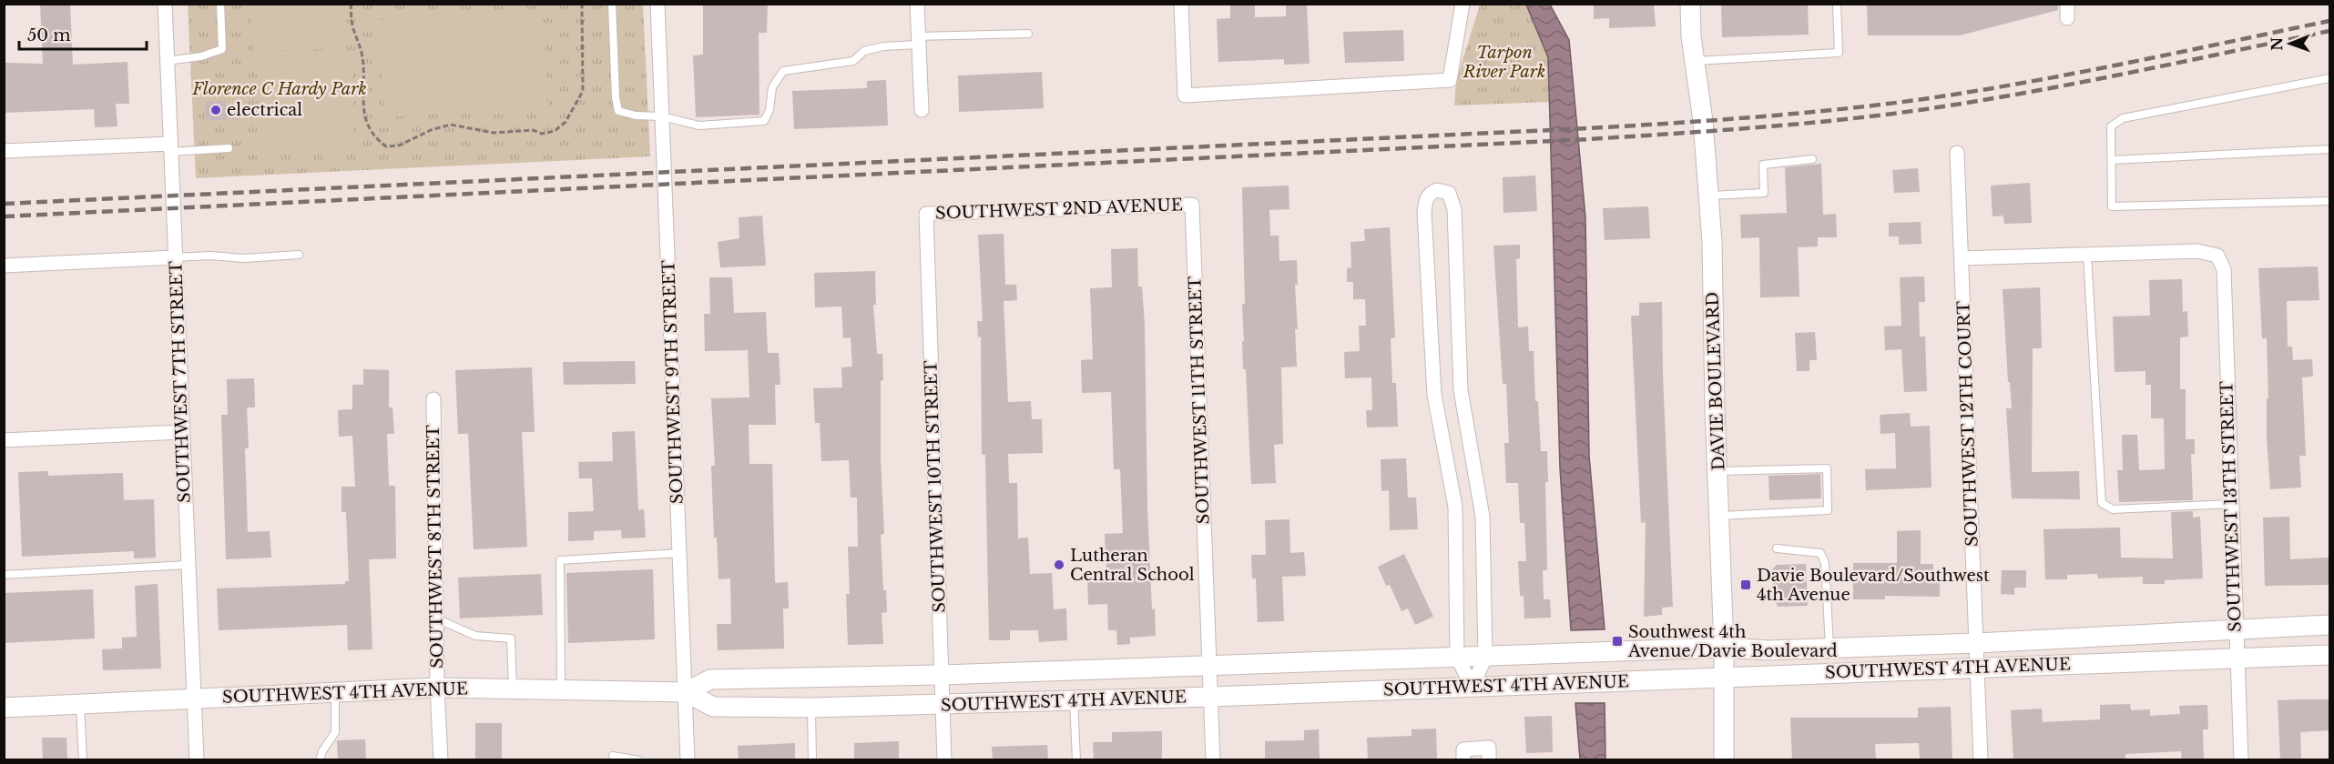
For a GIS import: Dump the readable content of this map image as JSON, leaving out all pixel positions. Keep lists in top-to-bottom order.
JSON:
{
  "streets": {
    "main road": ["DAVIE BOULEVARD", "SOUTHWEST 4TH AVENUE"],
    "street": [
      "SOUTHWEST 2ND AVENUE",
      "SOUTHWEST 7TH STREET",
      "SOUTHWEST 9TH STREET",
      "SOUTHWEST 11TH STREET",
      "SOUTHWEST 12TH COURT",
      "SOUTHWEST 10TH STREET",
      "SOUTHWEST 13TH STREET",
      "SOUTHWEST 8TH STREET"
    ]
  },
  "crossings": [
    ["SOUTHWEST 2ND AVENUE", "SOUTHWEST 11TH STREET"],
    ["SOUTHWEST 2ND AVENUE", "SOUTHWEST 10TH STREET"],
    ["DAVIE BOULEVARD", "SOUTHWEST 4TH AVENUE"],
    ["SOUTHWEST 7TH STREET", "SOUTHWEST 4TH AVENUE"],
    ["SOUTHWEST 9TH STREET", "SOUTHWEST 4TH AVENUE"],
    ["SOUTHWEST 11TH STREET", "SOUTHWEST 4TH AVENUE"],
    ["SOUTHWEST 12TH COURT", "SOUTHWEST 4TH AVENUE"],
    ["SOUTHWEST 10TH STREET", "SOUTHWEST 4TH AVENUE"],
    ["SOUTHWEST 13TH STREET", "SOUTHWEST 4TH AVENUE"],
    ["SOUTHWEST 8TH STREET", "SOUTHWEST 4TH AVENUE"]
  ],
  "parks": ["Tarpon River Park", "Florence C Hardy Park"],
  "places": {
    "other": ["electrical", "Lutheran Central School"],
    "transit": ["Davie Boulevard/Southwest 4th Avenue", "Southwest 4th Avenue/Davie Boulevard"]
  },
  "scale_bar": "50 m",
  "north": "left"
}
